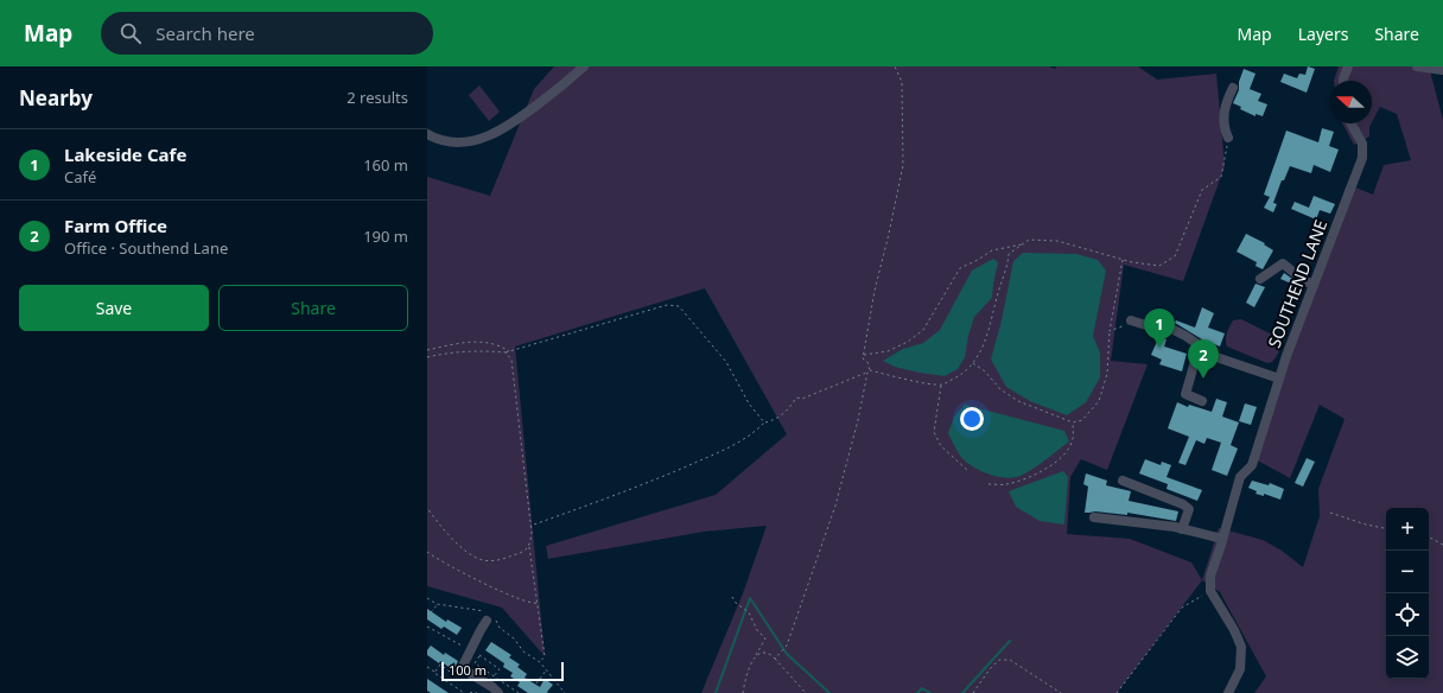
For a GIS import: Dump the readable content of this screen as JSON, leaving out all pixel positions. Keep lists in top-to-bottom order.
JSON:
{
  "streets": {
    "street": ["SOUTHEND LANE"]
  },
  "scale_bar": "100 m",
  "north": "left",
  "page": {
    "header": "Map",
    "search": "Search here",
    "nav": ["Map", "Layers", "Share"],
    "heading": ["Nearby", "2 results"],
    "list": [
      {
        "mark": "1",
        "name": "Lakeside Cafe",
        "note": "Café",
        "value": "160 m"
      },
      {
        "mark": "2",
        "name": "Farm Office",
        "note": "Office · Southend Lane",
        "value": "190 m"
      }
    ],
    "buttons": ["Save", "Share"],
    "pins": ["1", "2"],
    "map_buttons": ["+", "−"],
    "scale": "100 m"
  }
}
